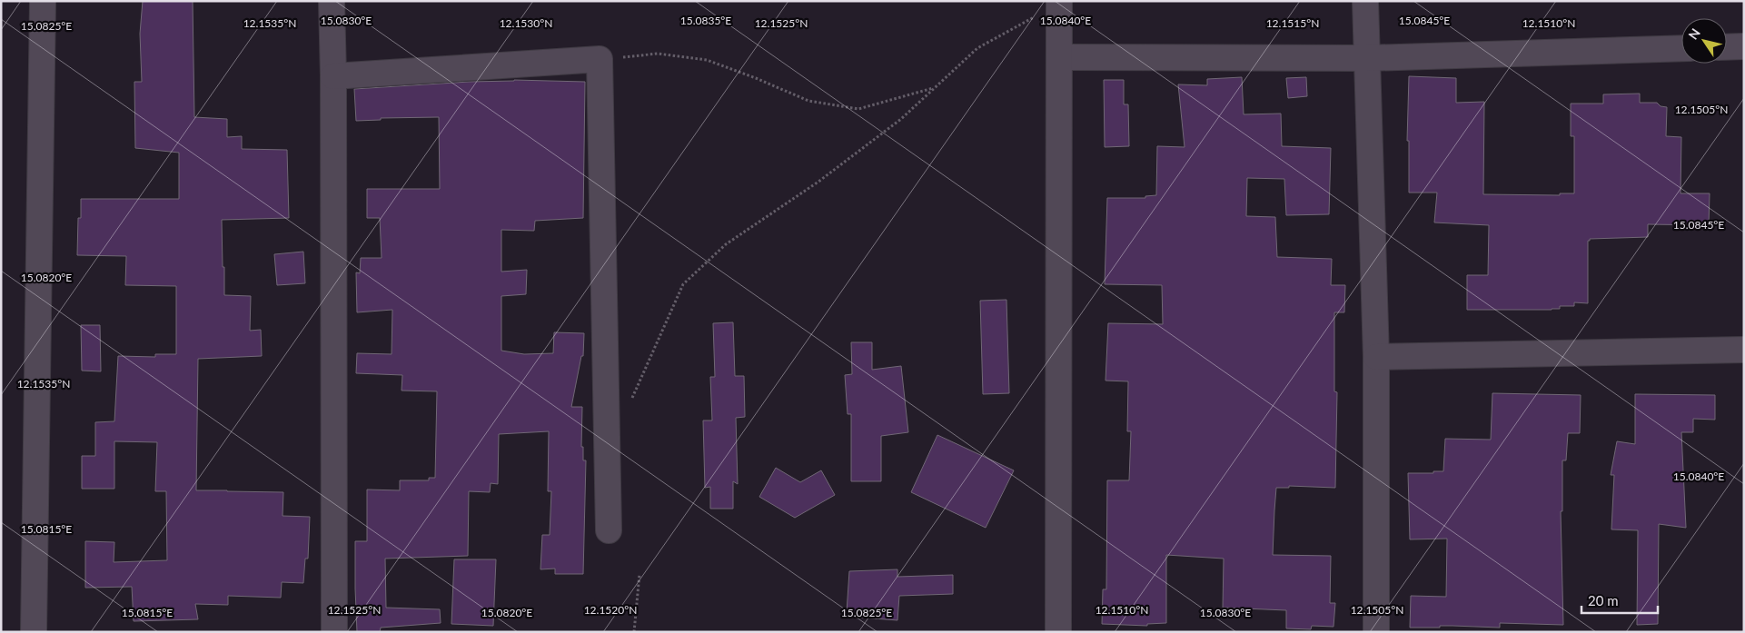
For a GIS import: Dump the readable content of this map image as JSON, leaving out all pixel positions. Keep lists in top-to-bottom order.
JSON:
{
  "scale_bar": "20 m",
  "north": "top left",
  "coordinates": [
    "15.0830°E",
    "15.0835°E",
    "15.0840°E",
    "15.0845°E",
    "12.1535°N",
    "12.1530°N",
    "12.1525°N",
    "12.1515°N",
    "12.1510°N",
    "15.0825°E",
    "12.1505°N",
    "15.0820°E",
    "15.0815°E",
    "12.1520°N"
  ]
}
